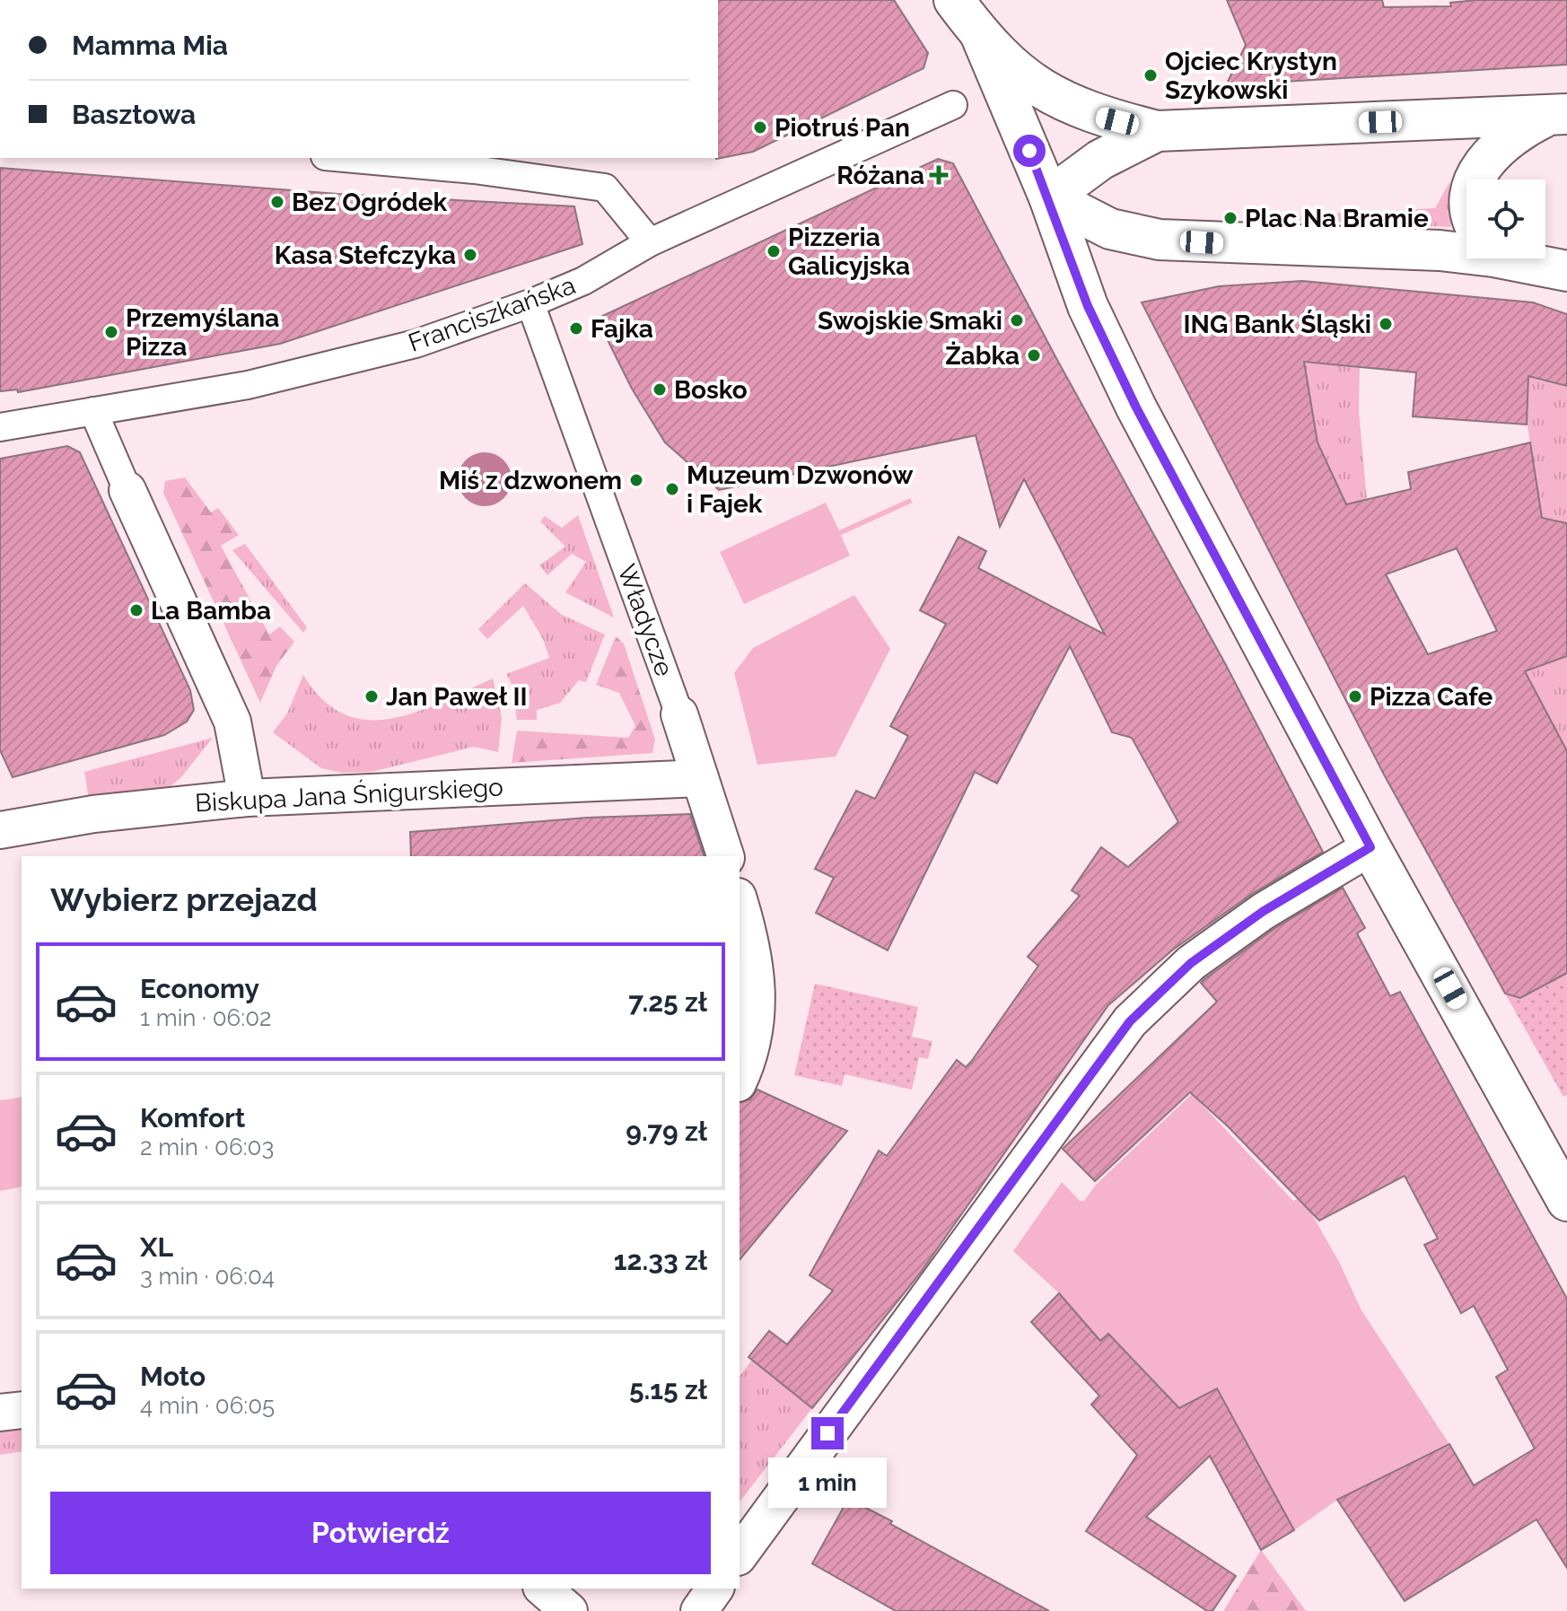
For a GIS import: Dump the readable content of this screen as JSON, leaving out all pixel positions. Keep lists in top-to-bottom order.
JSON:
{
  "streets": {
    "street": ["Franciszkańska", "Władycze", "Biskupa Jana Śnigurskiego"]
  },
  "crossings": [
    ["Franciszkańska", "Władycze"],
    ["Władycze", "Biskupa Jana Śnigurskiego"]
  ],
  "places": {
    "other": [
      "Ojciec Krystyn Szykowski",
      "Piotruś Pan",
      "Bez Ogródek",
      "Plac Na Bramie",
      "Pizzeria Galicyjska",
      "Kasa Stefczyka",
      "Swojskie Smaki",
      "ING Bank Śląski",
      "Fajka",
      "Przemyślana Pizza",
      "Żabka",
      "Bosko",
      "Miś z dzwonem",
      "Muzeum Dzwonów i Fajek",
      "La Bamba",
      "Jan Paweł II",
      "Pizza Cafe"
    ],
    "health": ["Różana"]
  },
  "page": {
    "banner": ["Mamma Mia", "Basztowa"],
    "heading": "Wybierz przejazd",
    "list": [
      {
        "name": "Economy",
        "note": "1 min · 06:02",
        "value": "7.25 zł"
      },
      {
        "name": "Komfort",
        "note": "2 min · 06:03",
        "value": "9.79 zł"
      },
      {
        "name": "XL",
        "note": "3 min · 06:04",
        "value": "12.33 zł"
      },
      {
        "name": "Moto",
        "note": "4 min · 06:05",
        "value": "5.15 zł"
      }
    ],
    "bubble": "1 min",
    "buttons": "Potwierdź"
  }
}
